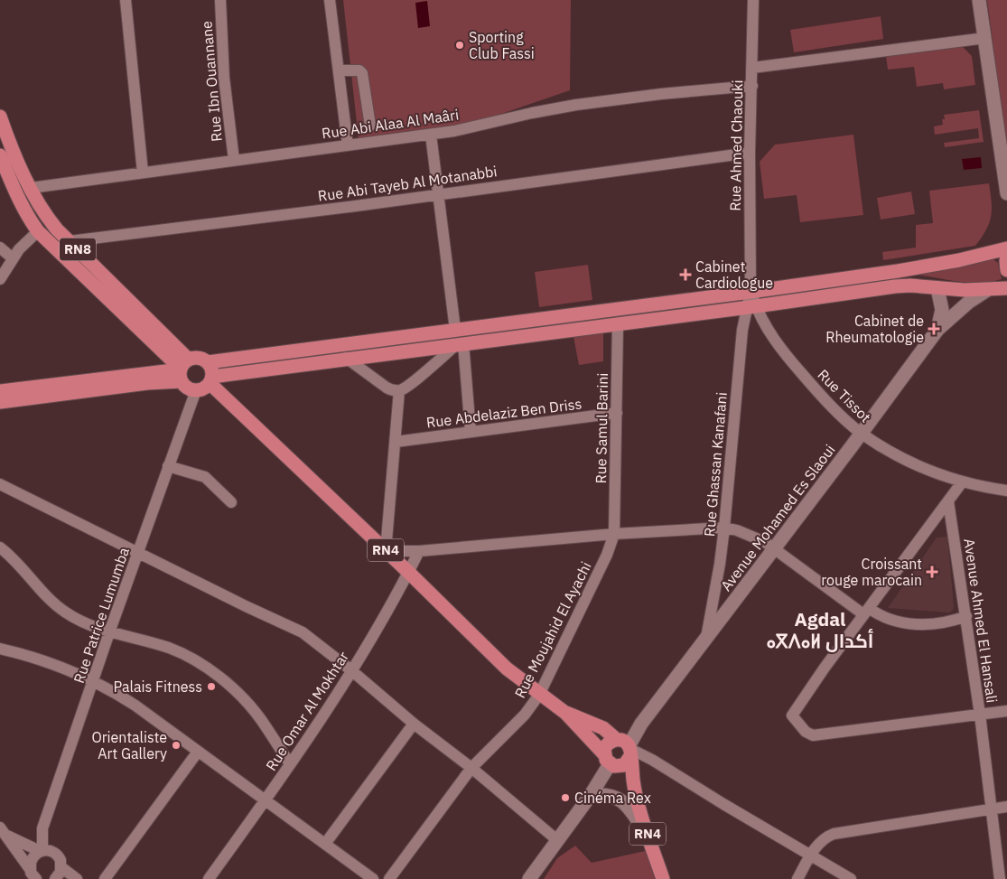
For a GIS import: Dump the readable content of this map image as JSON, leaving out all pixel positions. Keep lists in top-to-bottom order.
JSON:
{
  "streets": {
    "main road": ["RN8", "RN4"],
    "street": [
      "Rue Ibn Ouannane",
      "Rue Abi Alaa Al Maâri",
      "Rue Ahmed Chaouki",
      "Rue Abi Tayeb Al Motanabbi",
      "Rue Tissot",
      "Rue Abdelaziz Ben Driss",
      "Rue Samul Barini",
      "Rue Ghassan Kanafani",
      "Avenue Mohamed Es Slaoui",
      "Rue Patrice Lumumba",
      "Avenue Ahmed El Hansali",
      "Rue Moujahid El Ayachi",
      "Rue Omar Al Mokhtar"
    ]
  },
  "crossings": [
    ["Rue Ibn Ouannane", "Rue Abi Alaa Al Maâri"],
    ["Rue Abi Alaa Al Maâri", "Rue Ahmed Chaouki"],
    ["Rue Abi Alaa Al Maâri", "RN8"],
    ["Rue Ahmed Chaouki", "Rue Abi Tayeb Al Motanabbi"],
    ["Rue Ahmed Chaouki", "Rue Ghassan Kanafani"],
    ["Rue Abi Tayeb Al Motanabbi", "RN8"],
    ["RN8", "RN4"],
    ["RN8", "Rue Patrice Lumumba"],
    ["Rue Tissot", "Rue Ghassan Kanafani"],
    ["Rue Tissot", "Avenue Mohamed Es Slaoui"],
    ["Rue Abdelaziz Ben Driss", "Rue Samul Barini"],
    ["Rue Samul Barini", "Rue Moujahid El Ayachi"],
    ["Rue Ghassan Kanafani", "Avenue Mohamed Es Slaoui"],
    ["Avenue Mohamed Es Slaoui", "RN4"],
    ["RN4", "Rue Patrice Lumumba"],
    ["RN4", "Rue Moujahid El Ayachi"],
    ["RN4", "Rue Omar Al Mokhtar"]
  ],
  "districts": ["Agdal ⴰⴳⴷⴰⵍ أكدال"],
  "places": {
    "other": [
      "Sporting Club Fassi",
      "Palais Fitness",
      "Orientaliste Art Gallery",
      "Cinéma Rex"
    ],
    "health": ["Cabinet Cardiologue", "Cabinet de Rheumatologie", "Croissant rouge marocain"]
  }
}
